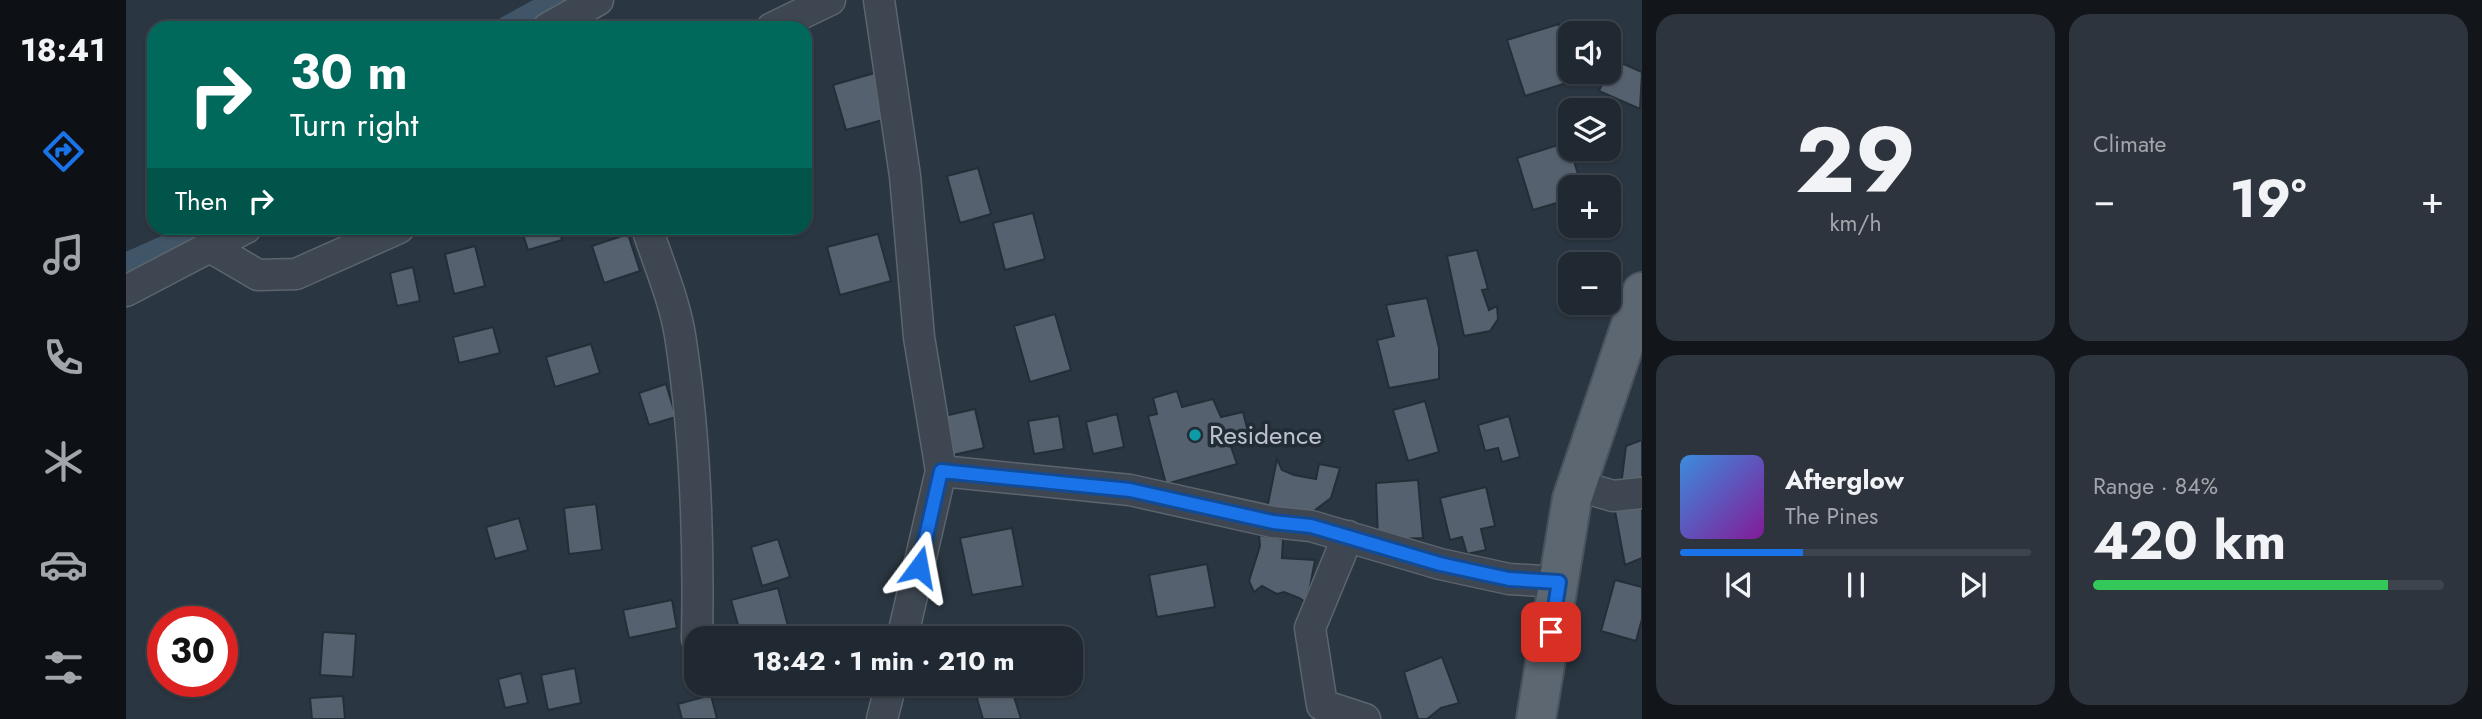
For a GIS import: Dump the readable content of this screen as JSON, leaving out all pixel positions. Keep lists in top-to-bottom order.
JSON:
{
  "places": ["Residence"],
  "page": {
    "tabs": "18:41",
    "tile": [
      ["29", "km/h"],
      "Climate",
      ["Range · 84%", "420 km"]
    ],
    "map_buttons": ["+", "−"],
    "turn": ["30 m", "Turn right"],
    "then": "Then",
    "heat": ["−", "19°", "+"],
    "song": ["Afterglow", "The Pines"],
    "limit": "30",
    "trip": "18:42 · 1 min · 210 m"
  }
}
